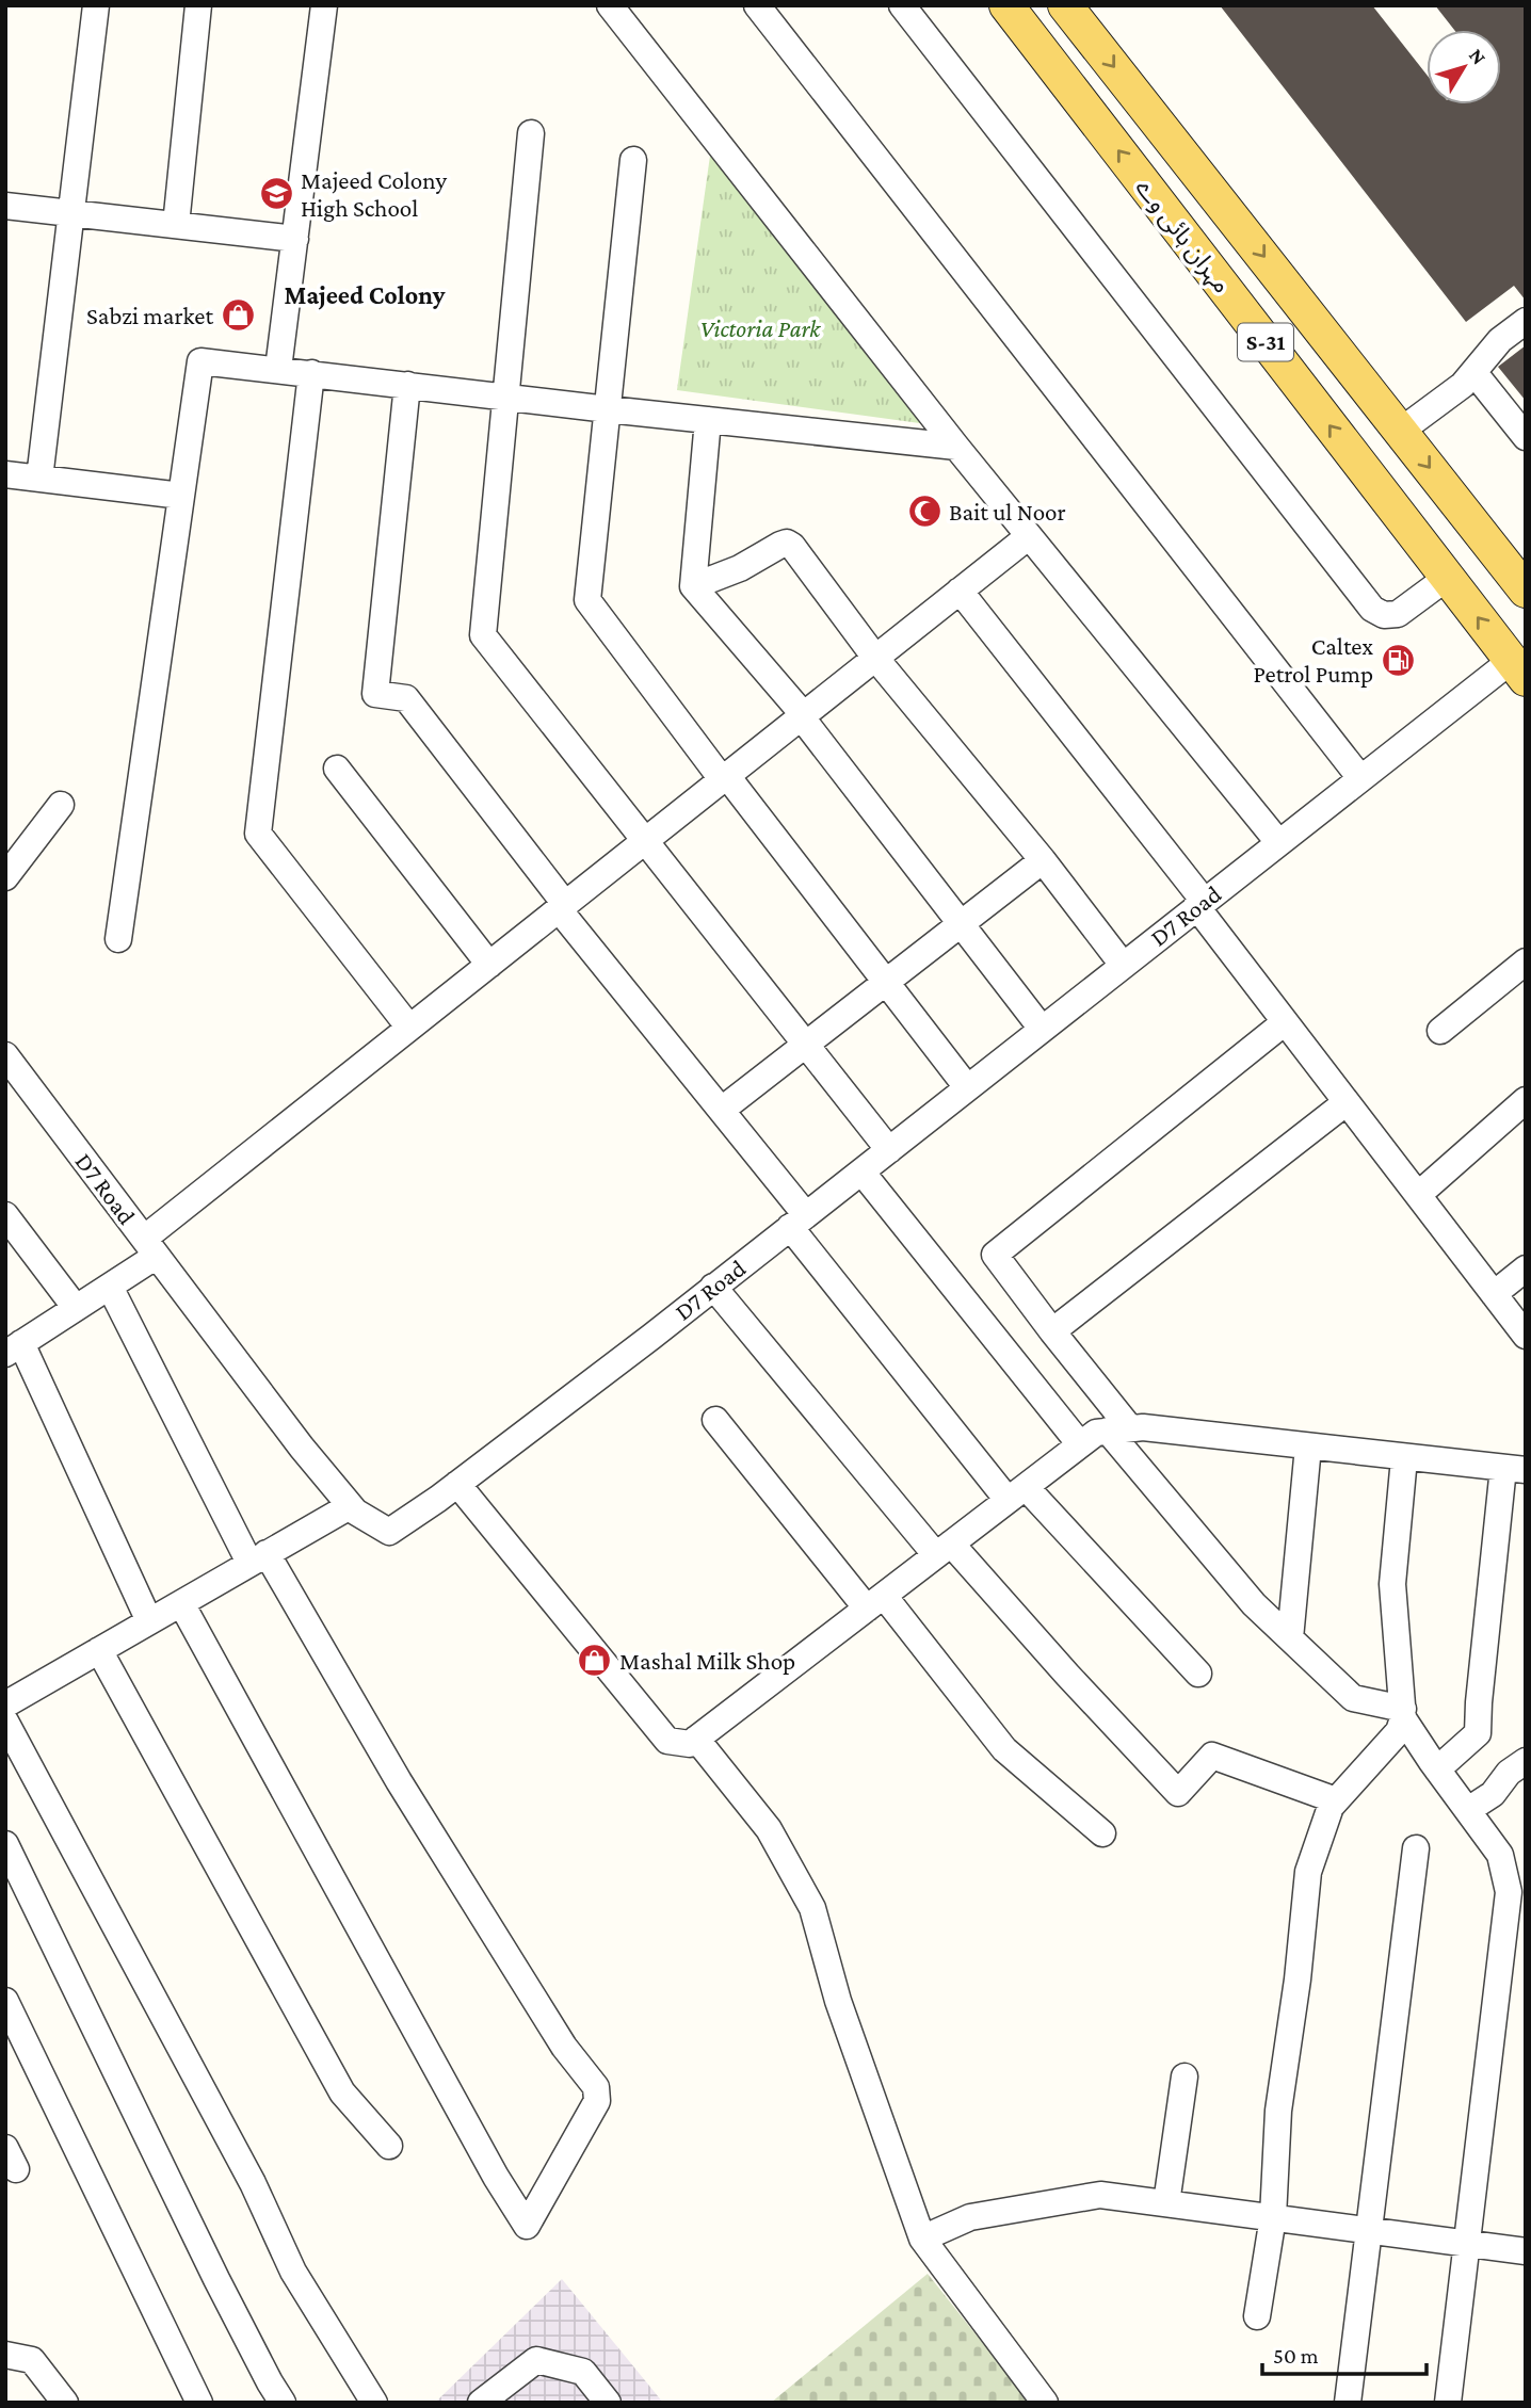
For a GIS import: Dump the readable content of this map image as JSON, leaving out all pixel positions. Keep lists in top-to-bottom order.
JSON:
{
  "streets": {
    "main road": ["مہران ہائی وے", "S-31"],
    "street": ["D7 Road"]
  },
  "crossings": [
    ["مہران ہائی وے", "D7 Road"]
  ],
  "districts": ["Majeed Colony"],
  "parks": ["Victoria Park"],
  "places": {
    "school or university": ["Majeed Colony High School"],
    "shop": ["Sabzi market", "Mashal Milk Shop"],
    "mosque": ["Bait ul Noor"],
    "fuel station": ["Caltex Petrol Pump"]
  },
  "scale_bar": "50 m",
  "north": "top right"
}
